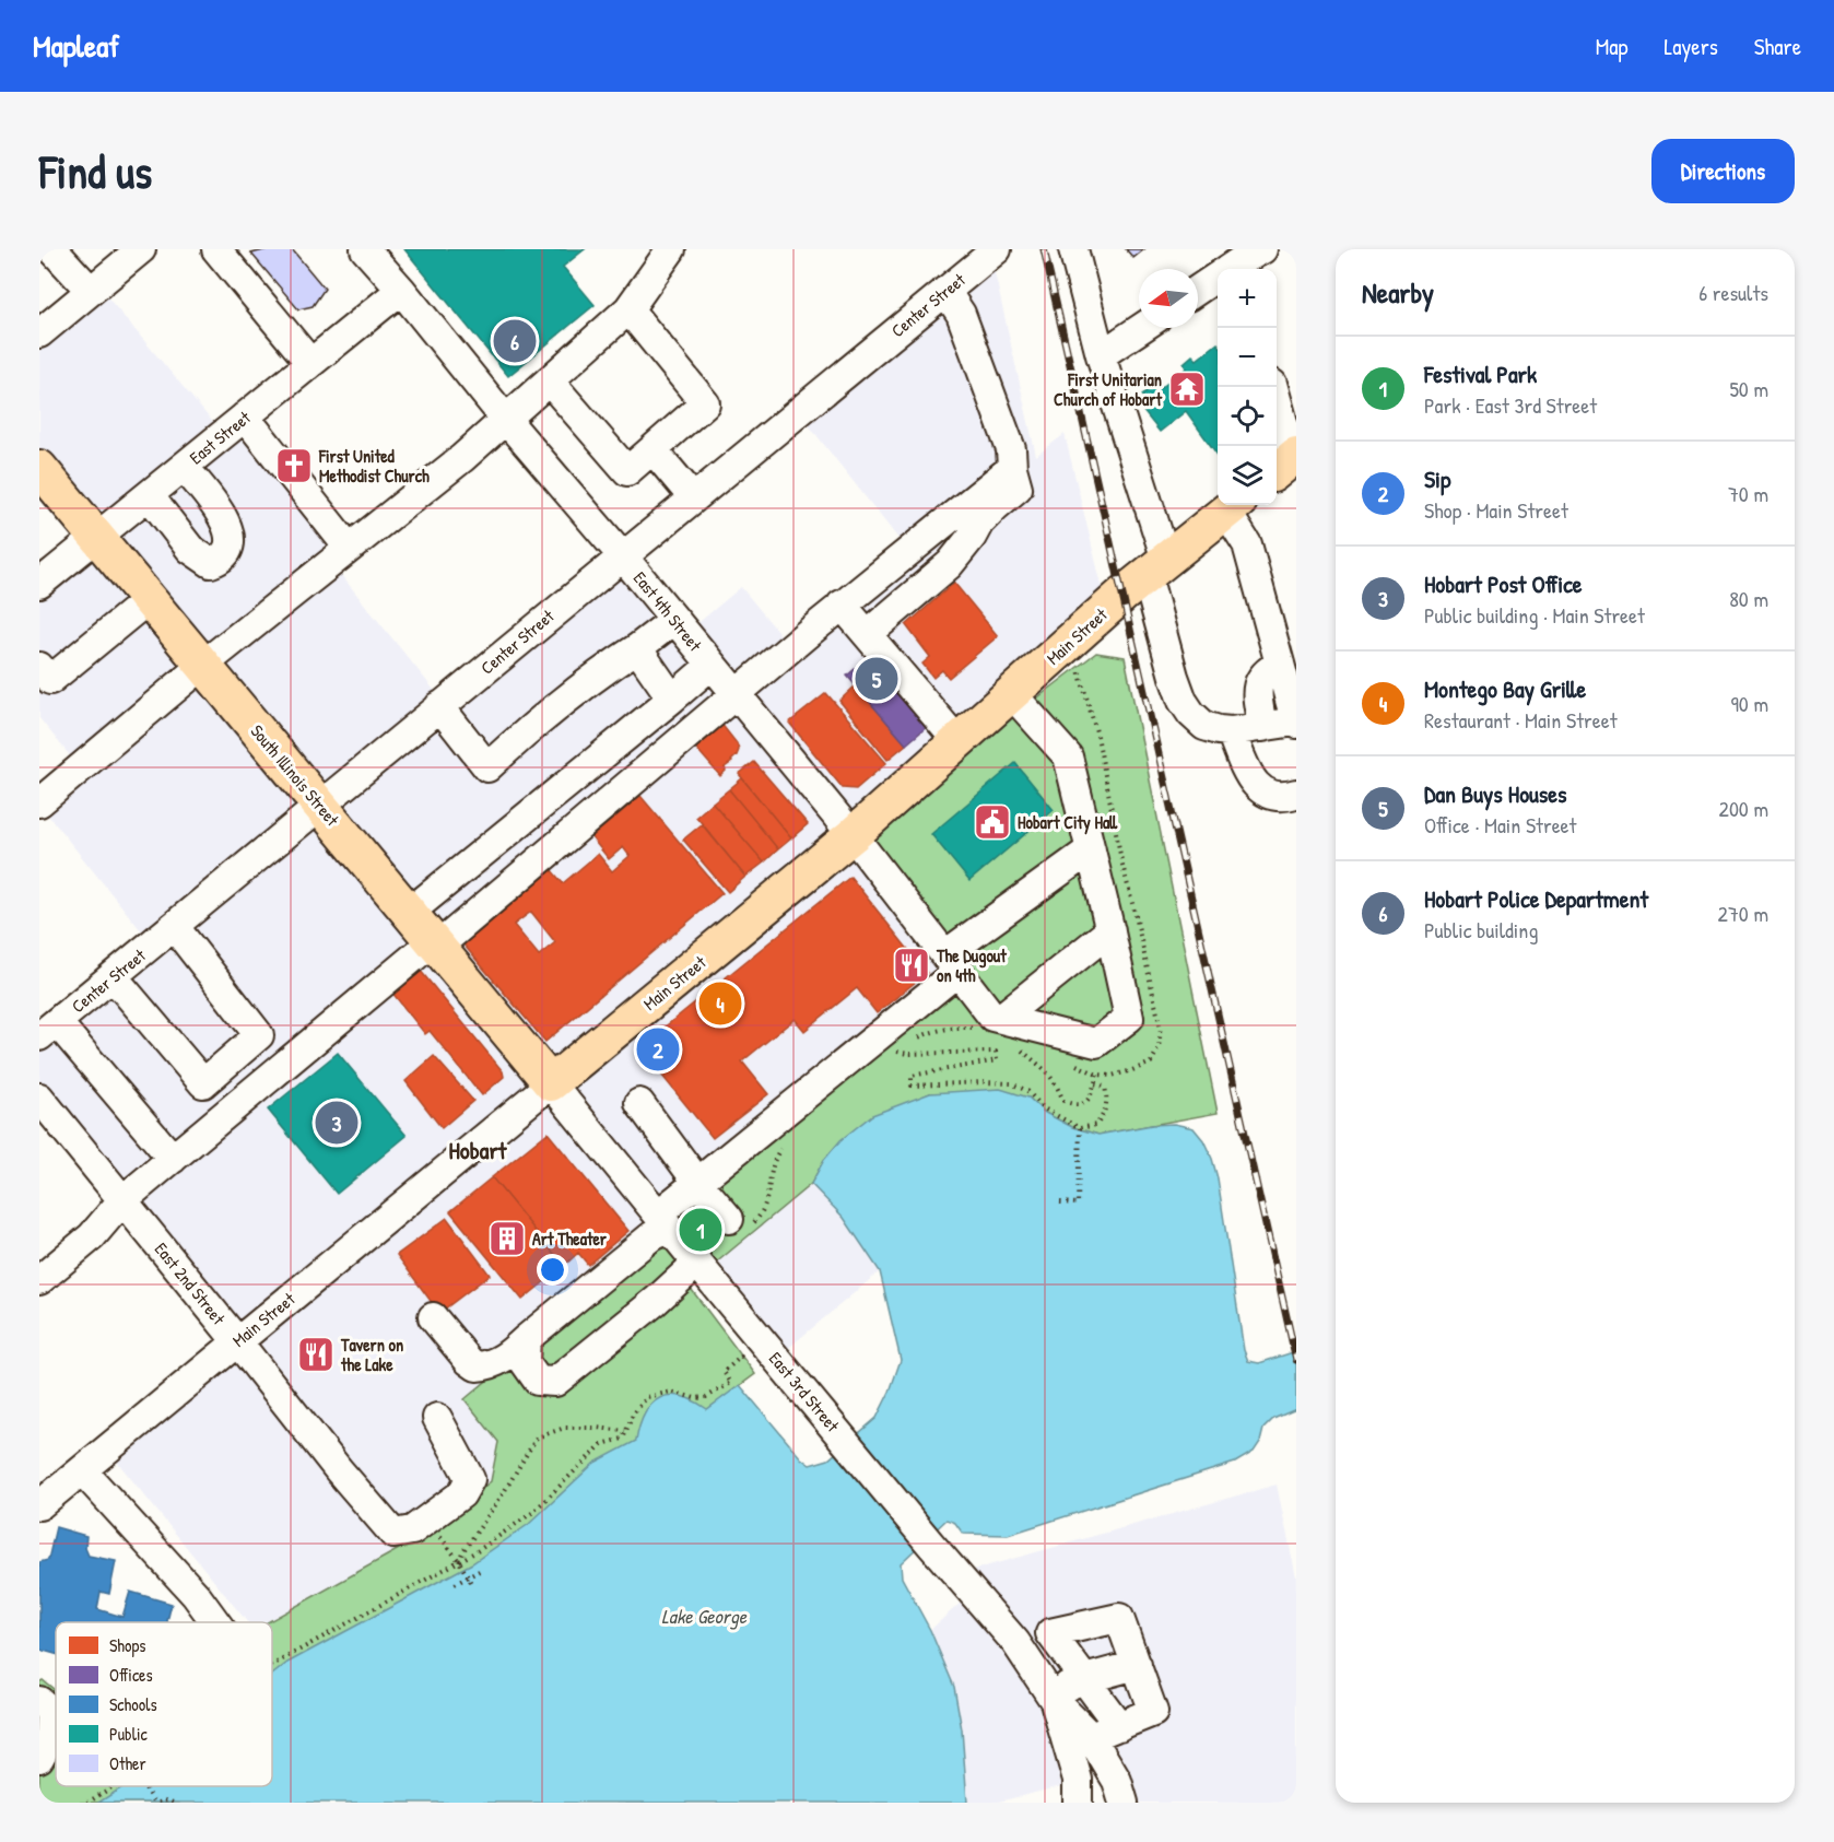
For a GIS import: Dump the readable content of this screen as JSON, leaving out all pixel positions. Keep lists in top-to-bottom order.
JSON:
{
  "streets": {
    "main road": ["Main Street", "South Illinois Street"],
    "street": [
      "Center Street",
      "East Street",
      "East 4th Street",
      "East 2nd Street",
      "East 3rd Street"
    ]
  },
  "crossings": [
    ["Center Street", "East 4th Street"],
    ["Center Street", "South Illinois Street"],
    ["East Street", "East 4th Street"],
    ["East Street", "South Illinois Street"],
    ["East 4th Street", "Main Street"],
    ["Main Street", "South Illinois Street"],
    ["Main Street", "East 2nd Street"],
    ["Main Street", "East 3rd Street"],
    ["South Illinois Street", "East 3rd Street"]
  ],
  "districts": ["Hobart"],
  "water": ["Lake George"],
  "places": {
    "temple": ["First Unitarian Church of Hobart"],
    "church": ["First United Methodist Church"],
    "public building": ["Hobart City Hall"],
    "restaurant": ["The Dugout on 4th", "Tavern on the Lake"],
    "building": ["Art Theater"]
  },
  "legend": [
    "Shops",
    "Offices",
    "Schools",
    "Public",
    "Other"
  ],
  "north": "left",
  "page": {
    "header": "Mapleaf",
    "nav": ["Map", "Layers", "Share"],
    "buttons": "Directions",
    "title": "Find us",
    "heading": ["Nearby", "6 results"],
    "map_buttons": ["+", "−"],
    "pins": [
      "6",
      "5",
      "4",
      "2",
      "3",
      "1"
    ],
    "list": [
      {
        "mark": "1",
        "name": "Festival Park",
        "note": "Park · East 3rd Street",
        "value": "50 m"
      },
      {
        "mark": "2",
        "name": "Sip",
        "note": "Shop · Main Street",
        "value": "70 m"
      },
      {
        "mark": "3",
        "name": "Hobart Post Office",
        "note": "Public building · Main Street",
        "value": "80 m"
      },
      {
        "mark": "4",
        "name": "Montego Bay Grille",
        "note": "Restaurant · Main Street",
        "value": "90 m"
      },
      {
        "mark": "5",
        "name": "Dan Buys Houses",
        "note": "Office · Main Street",
        "value": "200 m"
      },
      {
        "mark": "6",
        "name": "Hobart Police Department",
        "note": "Public building",
        "value": "270 m"
      }
    ]
  }
}
